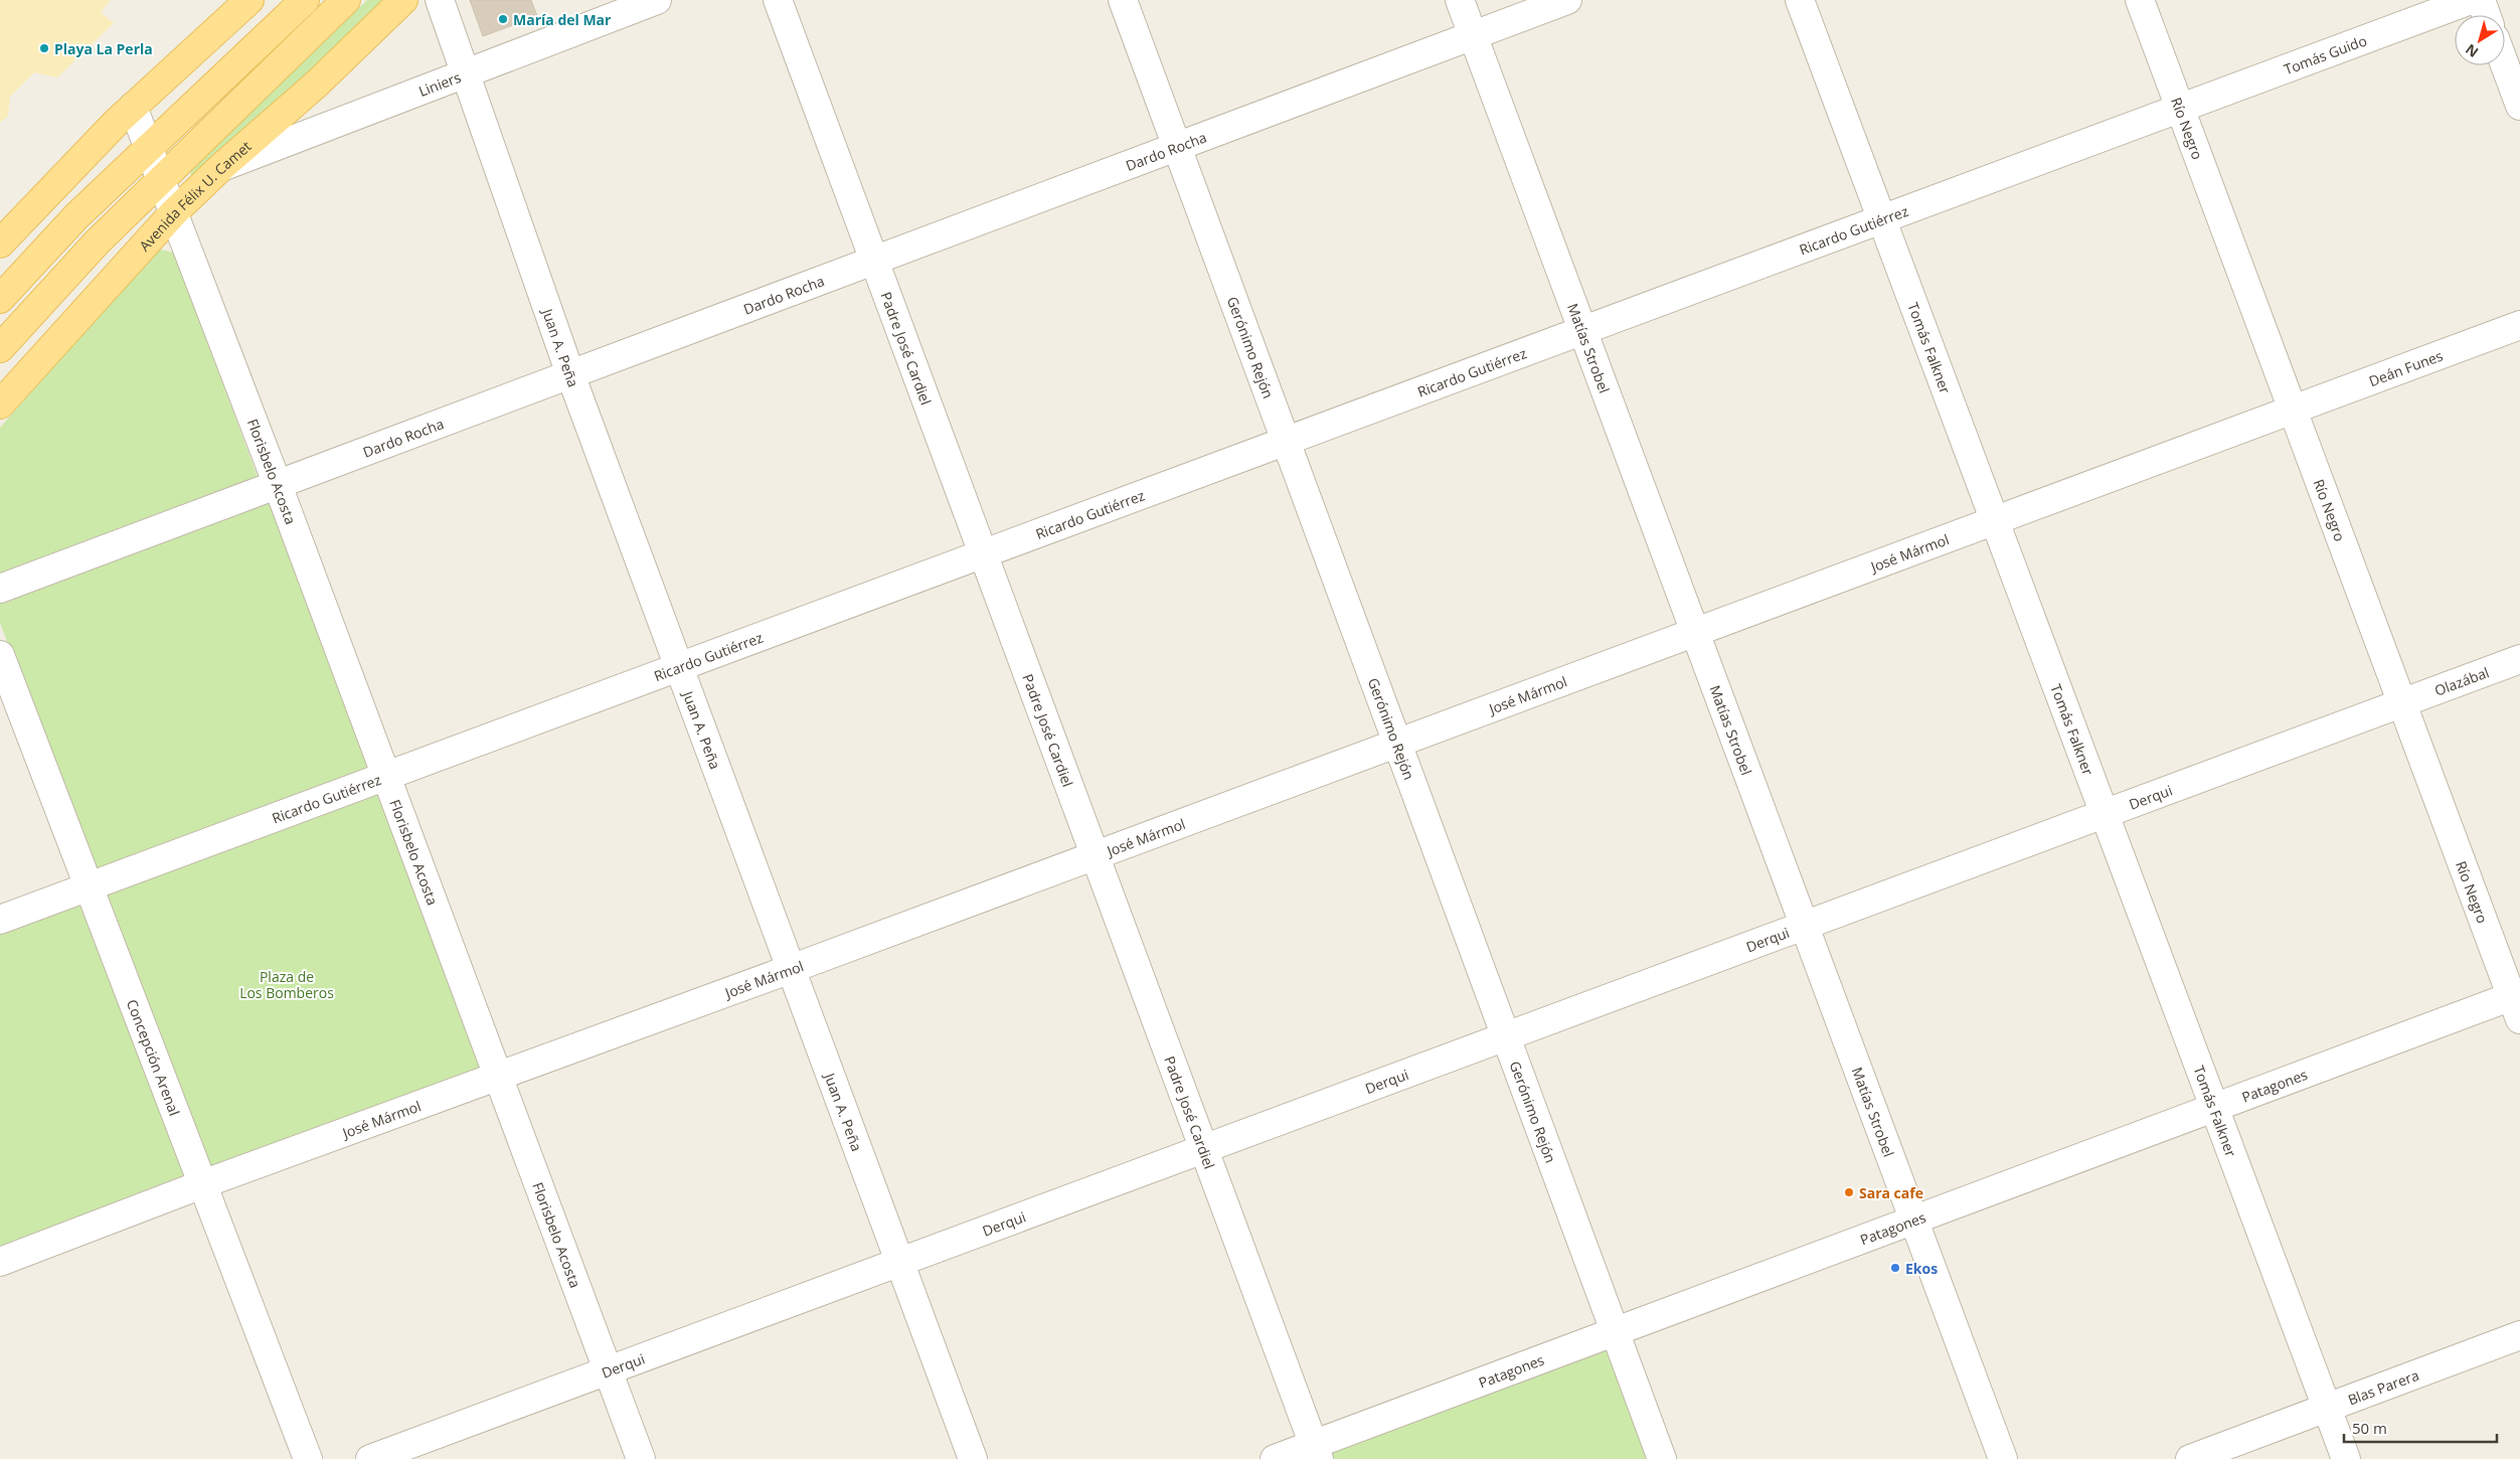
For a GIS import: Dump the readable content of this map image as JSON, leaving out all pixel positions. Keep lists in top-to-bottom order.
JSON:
{
  "streets": {
    "main road": ["Avenida Félix U. Camet"],
    "street": [
      "Tomás Guido",
      "Liniers",
      "Río Negro",
      "Dardo Rocha",
      "Ricardo Gutiérrez",
      "Padre José Cardiel",
      "Gerónimo Rejón",
      "Matías Strobel",
      "Juan A. Peña",
      "Tomás Falkner",
      "Deán Funes",
      "Florisbelo Acosta",
      "José Mármol",
      "Olazábal",
      "Derqui",
      "Concepción Arenal",
      "Patagones",
      "Blas Parera"
    ]
  },
  "crossings": [
    ["Tomás Guido", "Río Negro"],
    ["Tomás Guido", "Ricardo Gutiérrez"],
    ["Liniers", "Avenida Félix U. Camet"],
    ["Liniers", "Juan A. Peña"],
    ["Río Negro", "Ricardo Gutiérrez"],
    ["Río Negro", "Deán Funes"],
    ["Río Negro", "José Mármol"],
    ["Río Negro", "Olazábal"],
    ["Río Negro", "Derqui"],
    ["Río Negro", "Patagones"],
    ["Dardo Rocha", "Padre José Cardiel"],
    ["Dardo Rocha", "Gerónimo Rejón"],
    ["Dardo Rocha", "Matías Strobel"],
    ["Dardo Rocha", "Juan A. Peña"],
    ["Dardo Rocha", "Florisbelo Acosta"],
    ["Avenida Félix U. Camet", "Florisbelo Acosta"],
    ["Ricardo Gutiérrez", "Padre José Cardiel"],
    ["Ricardo Gutiérrez", "Gerónimo Rejón"],
    ["Ricardo Gutiérrez", "Matías Strobel"],
    ["Ricardo Gutiérrez", "Juan A. Peña"],
    ["Ricardo Gutiérrez", "Tomás Falkner"],
    ["Ricardo Gutiérrez", "Florisbelo Acosta"],
    ["Ricardo Gutiérrez", "Concepción Arenal"],
    ["Padre José Cardiel", "José Mármol"],
    ["Padre José Cardiel", "Derqui"],
    ["Padre José Cardiel", "Patagones"],
    ["Gerónimo Rejón", "José Mármol"],
    ["Gerónimo Rejón", "Derqui"],
    ["Gerónimo Rejón", "Patagones"],
    ["Matías Strobel", "José Mármol"],
    ["Matías Strobel", "Derqui"],
    ["Matías Strobel", "Patagones"],
    ["Juan A. Peña", "José Mármol"],
    ["Juan A. Peña", "Derqui"],
    ["Tomás Falkner", "José Mármol"],
    ["Tomás Falkner", "Derqui"],
    ["Tomás Falkner", "Patagones"],
    ["Tomás Falkner", "Blas Parera"],
    ["Deán Funes", "José Mármol"],
    ["Florisbelo Acosta", "José Mármol"],
    ["Florisbelo Acosta", "Derqui"],
    ["José Mármol", "Concepción Arenal"],
    ["Olazábal", "Derqui"]
  ],
  "parks": ["Plaza de Los Bomberos"],
  "places": [
    "María del Mar",
    "Playa La Perla",
    "Sara cafe",
    "Ekos"
  ],
  "scale_bar": "50 m",
  "north": "bottom left"
}
